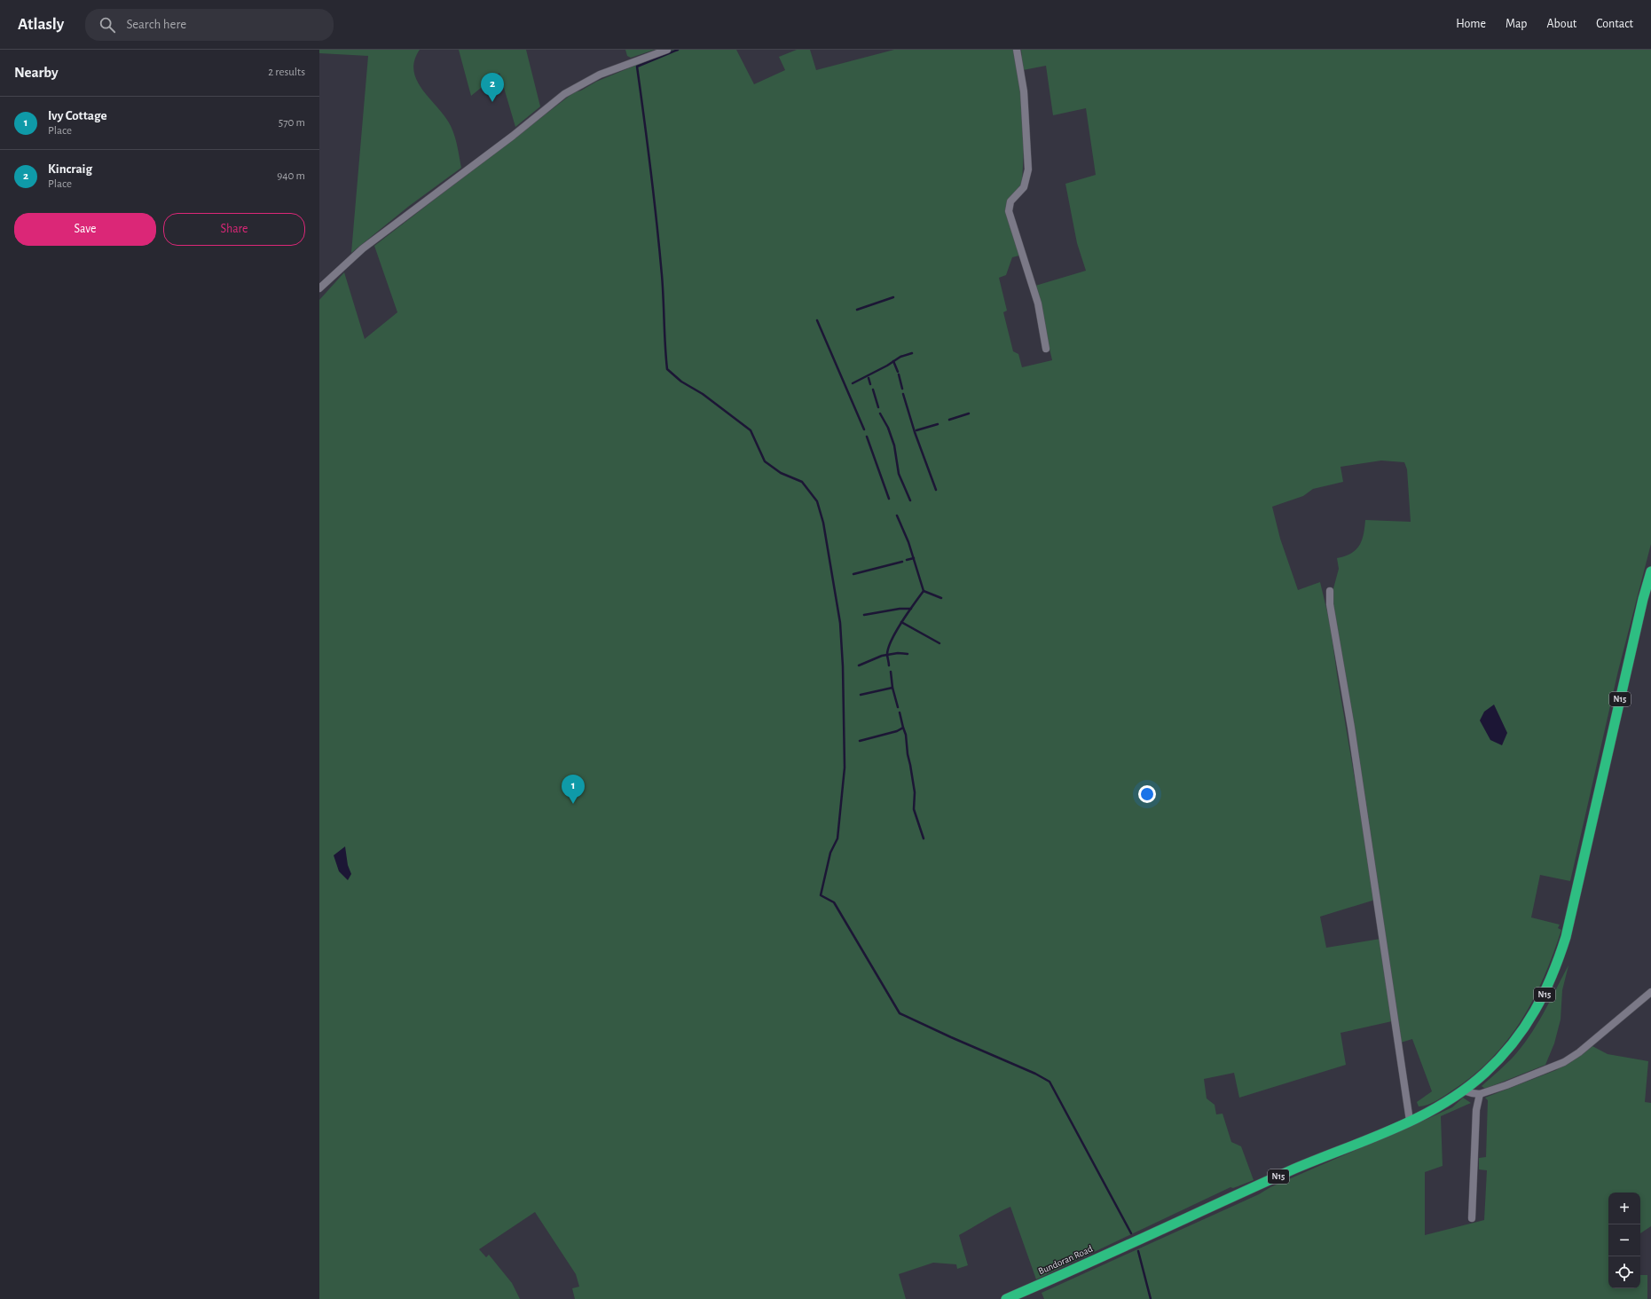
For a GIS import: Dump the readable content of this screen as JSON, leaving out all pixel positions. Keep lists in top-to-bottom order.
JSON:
{
  "streets": {
    "highway": ["N15", "Bundoran Road"]
  },
  "crossings": [
    ["N15", "Bundoran Road"]
  ],
  "page": {
    "header": "Atlasly",
    "search": "Search here",
    "nav": [
      "Home",
      "Map",
      "About",
      "Contact"
    ],
    "heading": ["Nearby", "2 results"],
    "pins": ["2", "1"],
    "list": [
      {
        "mark": "1",
        "name": "Ivy Cottage",
        "note": "Place",
        "value": "570 m"
      },
      {
        "mark": "2",
        "name": "Kincraig",
        "note": "Place",
        "value": "940 m"
      }
    ],
    "buttons": ["Save", "Share"],
    "map_buttons": ["+", "−"]
  }
}
